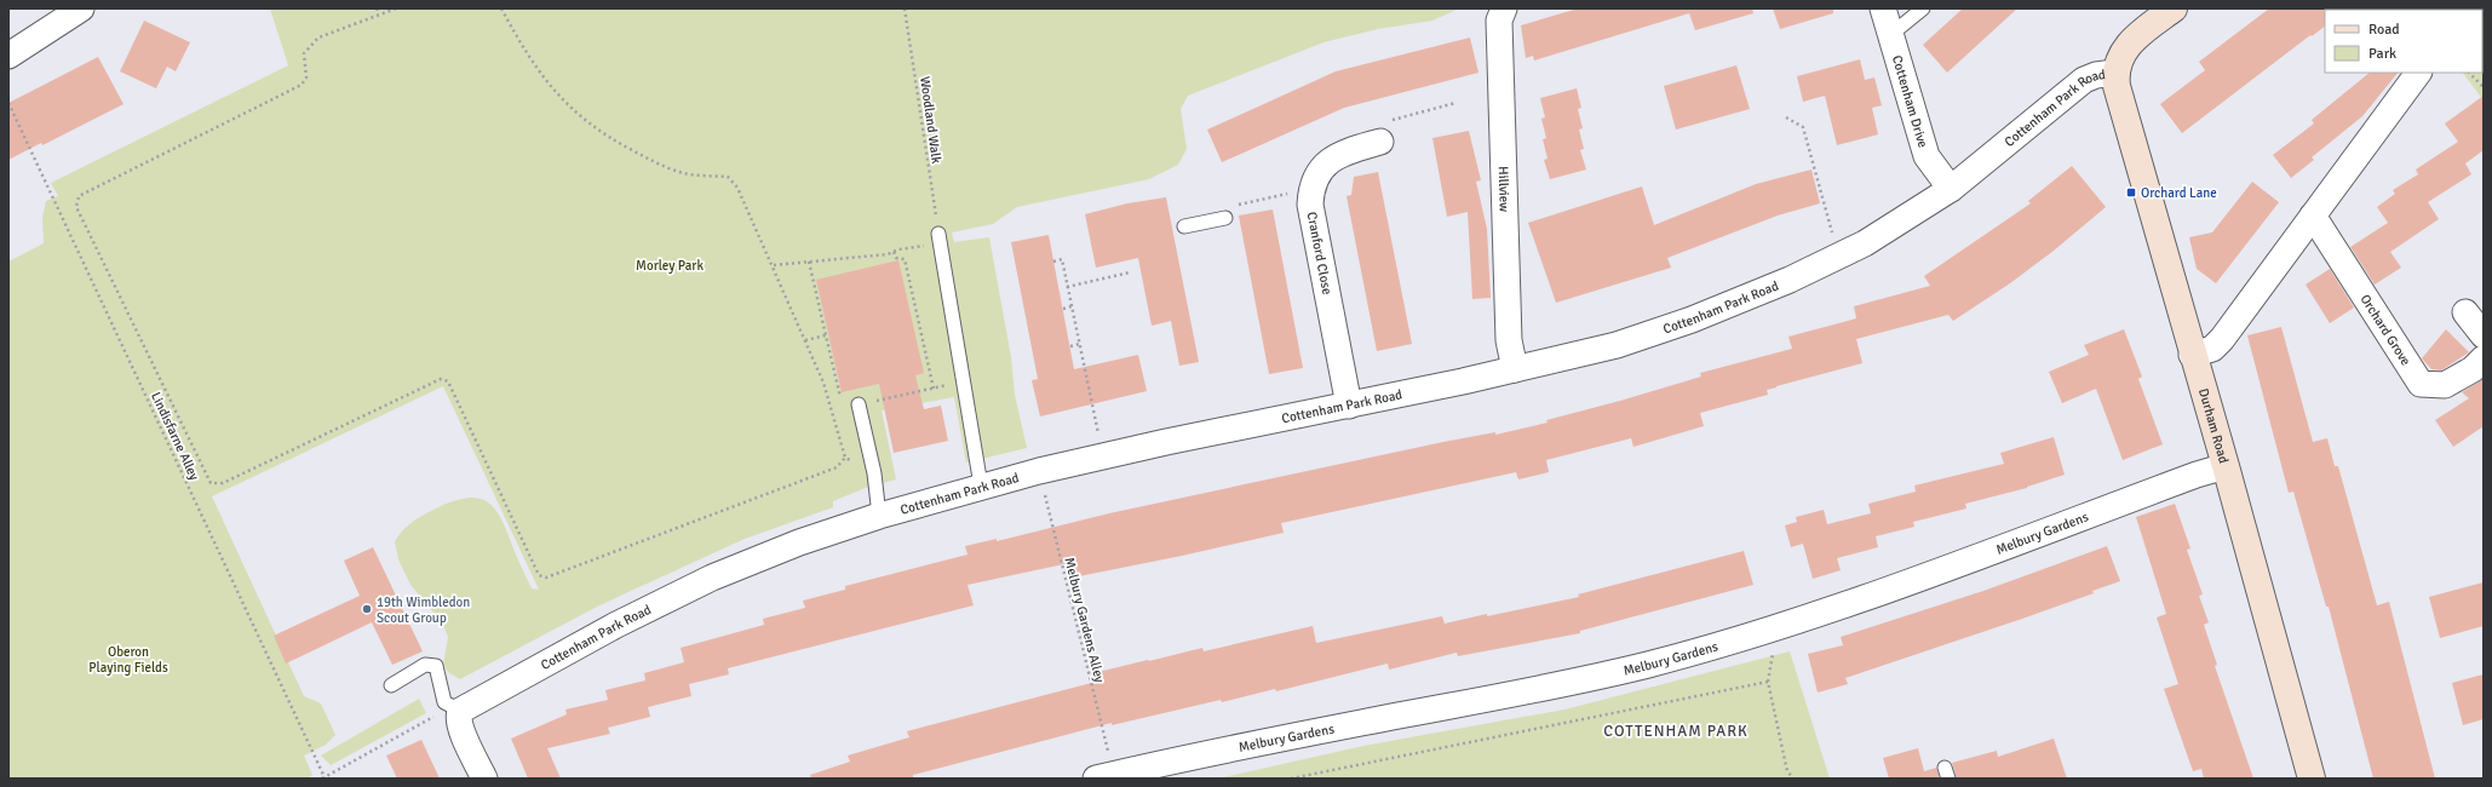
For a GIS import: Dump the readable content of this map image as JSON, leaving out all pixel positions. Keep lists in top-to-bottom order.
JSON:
{
  "streets": {
    "main road": ["Cottenham Park Road", "Durham Road"],
    "street": [
      "Cottenham Drive",
      "Hillview",
      "Cranford Close",
      "Orchard Grove",
      "Melbury Gardens"
    ],
    "path": ["Woodland Walk", "Lindisfarne Alley", "Melbury Gardens Alley"]
  },
  "crossings": [
    ["Cottenham Drive", "Cottenham Park Road"],
    ["Cottenham Park Road", "Hillview"],
    ["Cottenham Park Road", "Cranford Close"],
    ["Cottenham Park Road", "Durham Road"],
    ["Cottenham Park Road", "Melbury Gardens Alley"],
    ["Durham Road", "Melbury Gardens"],
    ["Melbury Gardens", "Melbury Gardens Alley"]
  ],
  "districts": ["COTTENHAM PARK"],
  "parks": ["Morley Park", "Oberon Playing Fields"],
  "places": {
    "transit": ["Orchard Lane"],
    "other": ["19th Wimbledon Scout Group"]
  },
  "legend": ["Road", "Park"]
}
